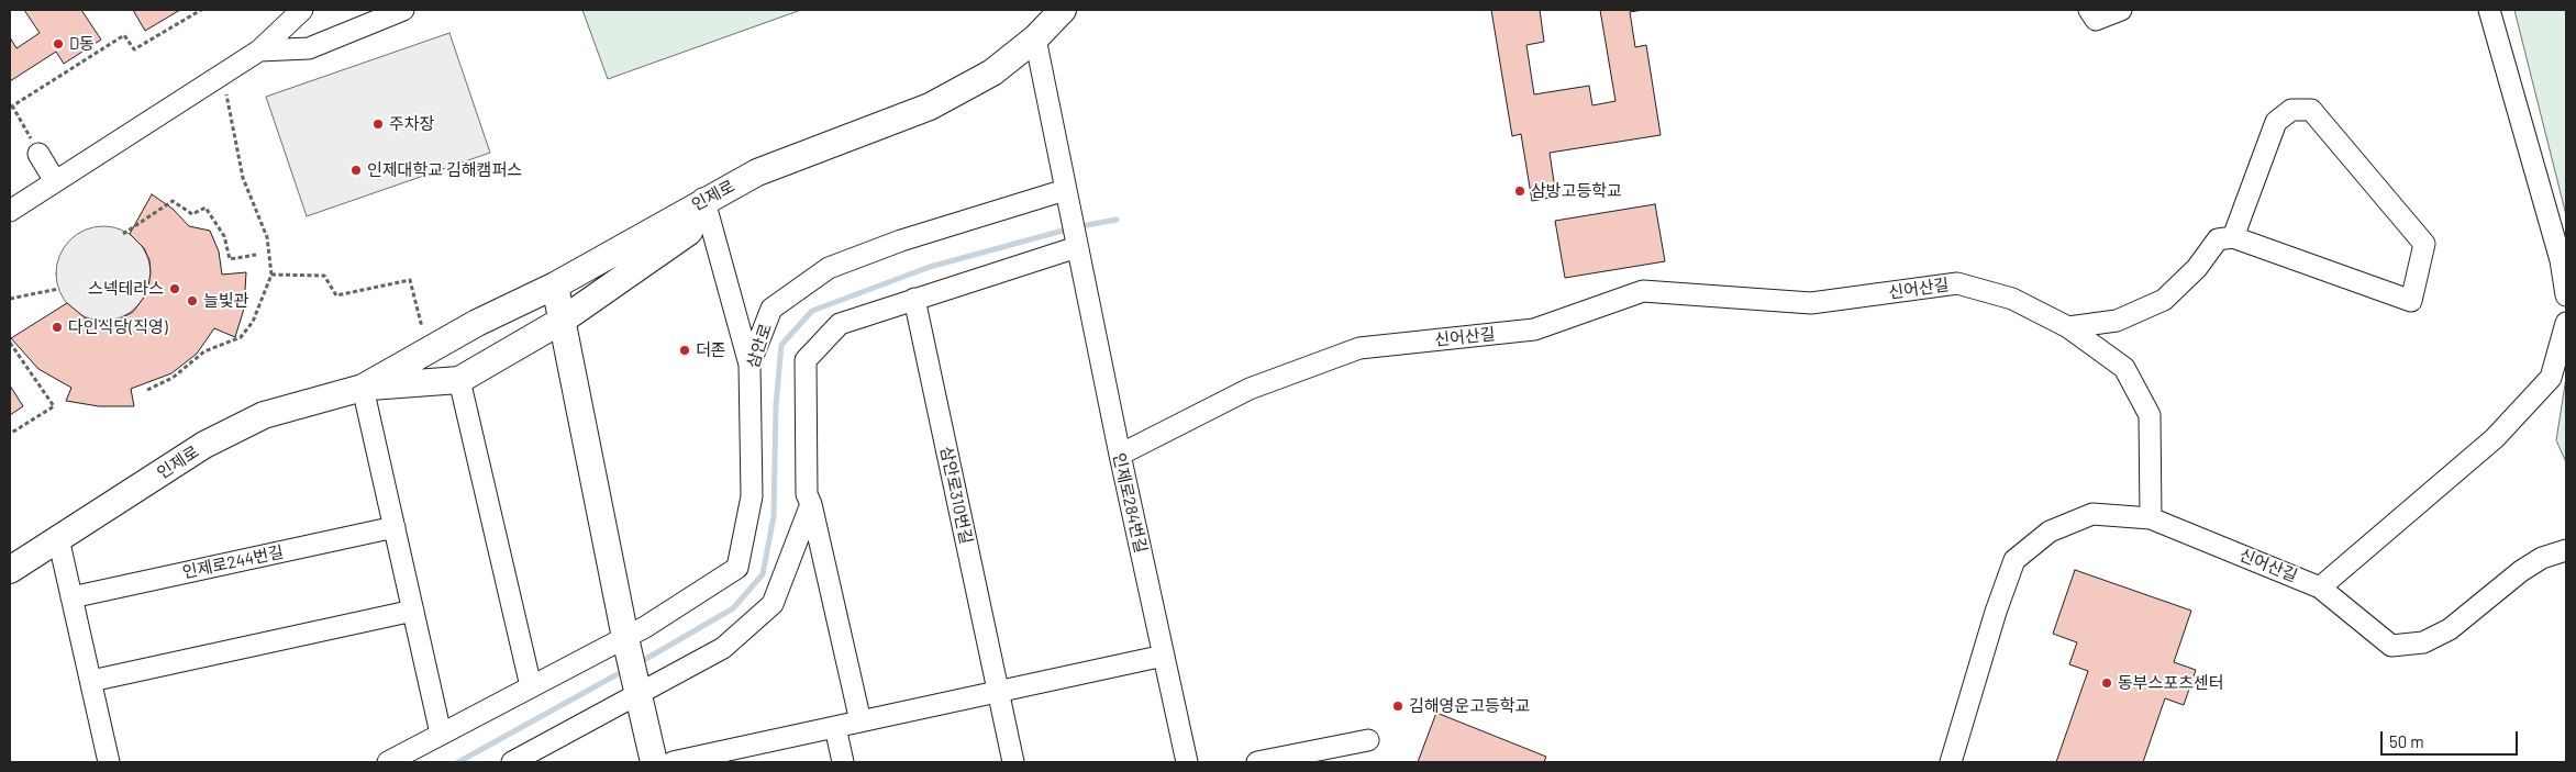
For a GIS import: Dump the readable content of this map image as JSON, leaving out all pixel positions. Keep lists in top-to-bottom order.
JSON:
{
  "streets": {
    "main road": ["인제로"],
    "street": [
      "신어산길",
      "삼안로",
      "삼안로310번길",
      "인제로284번길",
      "인제로244번길"
    ]
  },
  "crossings": [
    ["신어산길", "인제로284번길"],
    ["삼안로", "인제로284번길"]
  ],
  "places": [
    "D동",
    "주차장",
    "인제대학교 김해캠퍼스",
    "삼방고등학교",
    "스넥테라스",
    "늘빛관",
    "다인식당(직영)",
    "더존",
    "동부스포츠센터",
    "김해영운고등학교"
  ],
  "scale_bar": "50 m"
}
